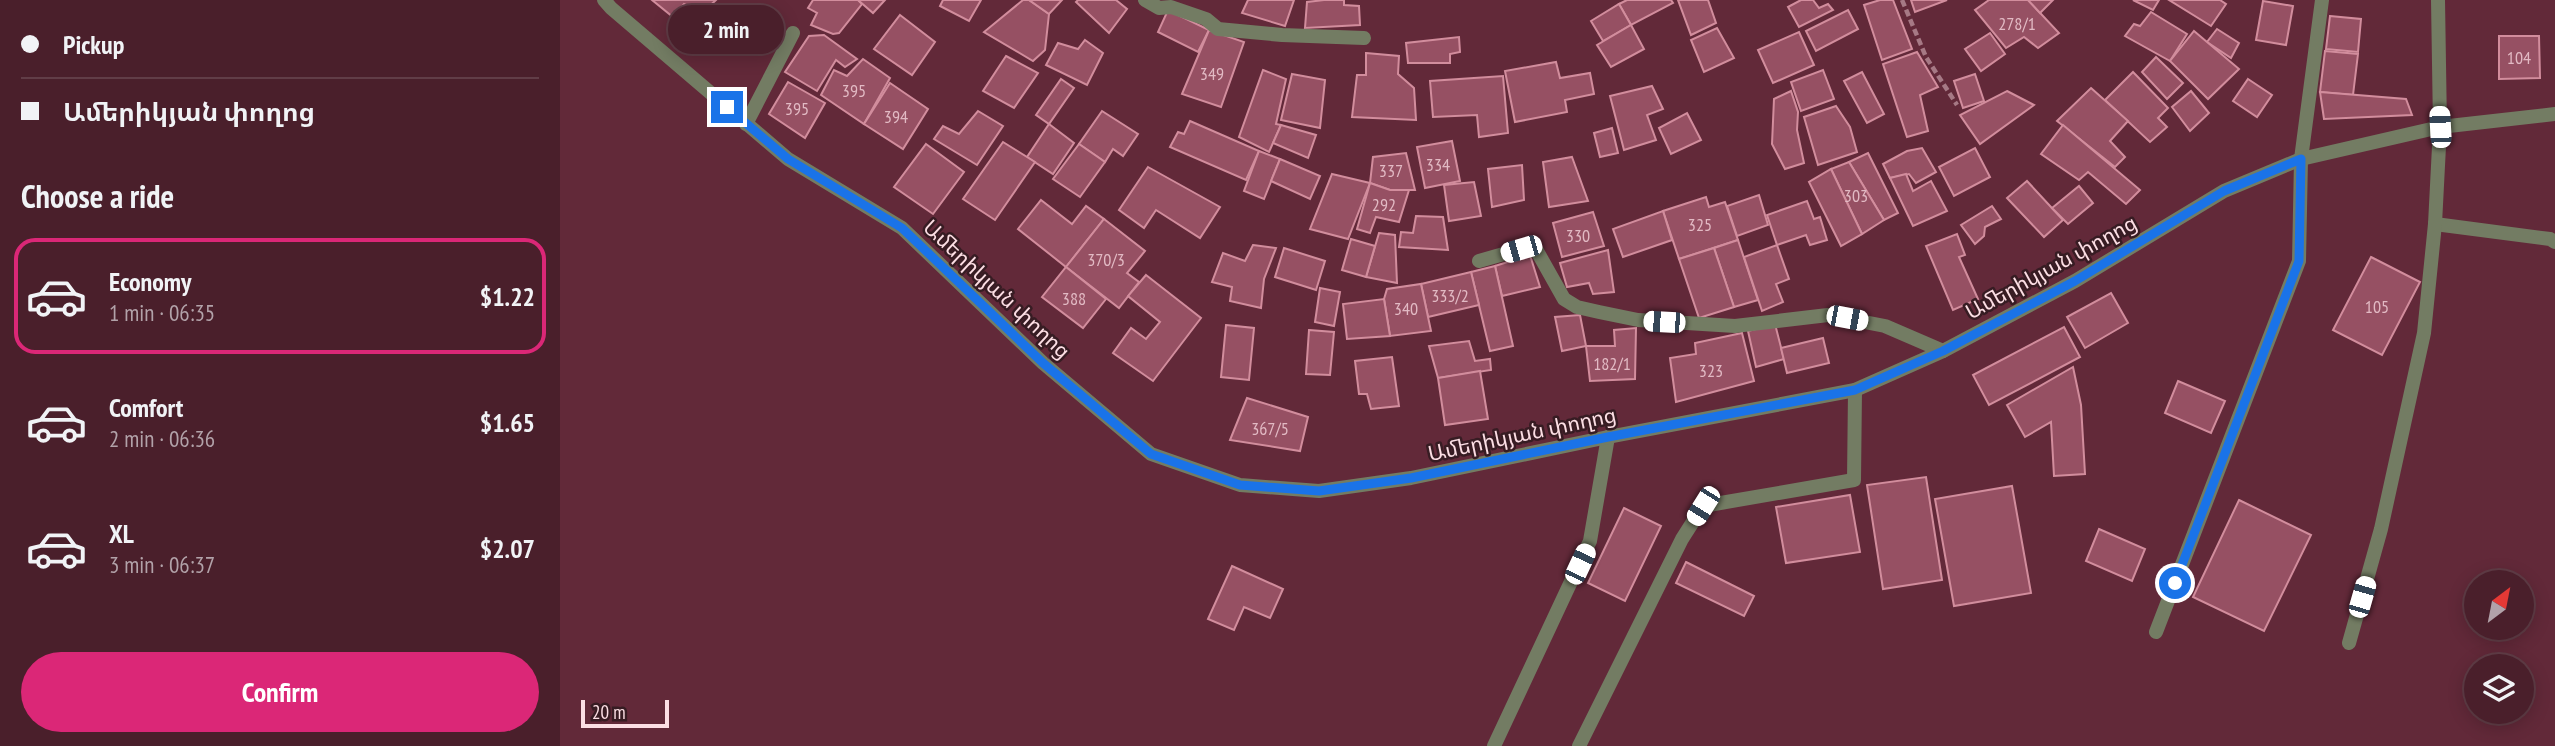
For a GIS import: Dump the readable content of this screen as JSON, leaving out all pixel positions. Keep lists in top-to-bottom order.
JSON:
{
  "streets": {
    "street": ["Ամերիկյան փողոց"]
  },
  "house_numbers": [
    "278/1",
    "104",
    "349",
    "395",
    "395",
    "394",
    "334",
    "337",
    "303",
    "292",
    "325",
    "330",
    "370/3",
    "333/2",
    "388",
    "105",
    "340",
    "182/1",
    "323",
    "367/5"
  ],
  "scale_bar": "20 m",
  "north": "top right",
  "page": {
    "banner": ["Pickup", "Ամերիկյան փողոց"],
    "bubble": "2 min",
    "heading": "Choose a ride",
    "list": [
      {
        "name": "Economy",
        "note": "1 min · 06:35",
        "value": "$1.22"
      },
      {
        "name": "Comfort",
        "note": "2 min · 06:36",
        "value": "$1.65"
      },
      {
        "name": "XL",
        "note": "3 min · 06:37",
        "value": "$2.07"
      }
    ],
    "buttons": "Confirm",
    "scale": "20 m"
  }
}
